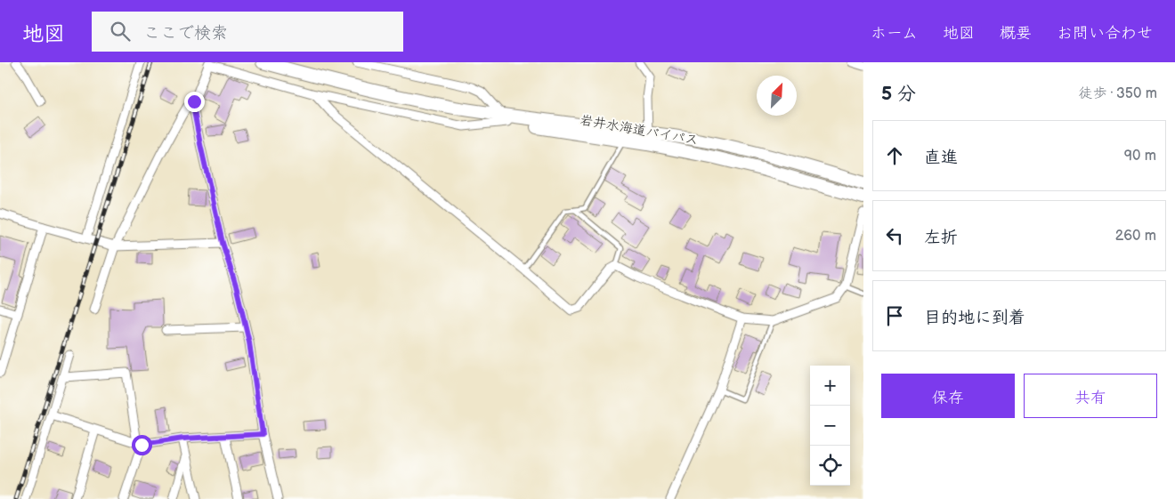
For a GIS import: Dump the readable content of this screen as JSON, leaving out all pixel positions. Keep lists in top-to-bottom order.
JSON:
{
  "streets": {
    "highway": ["岩井水海道バイパス"]
  },
  "north": "top right",
  "page": {
    "header": "地図",
    "search": "ここで検索",
    "nav": [
      "ホーム",
      "地図",
      "概要",
      "お問い合わせ"
    ],
    "heading": ["5 分", "徒歩 · 350 m"],
    "list": [
      ["直進", "90 m"],
      ["左折", "260 m"],
      "目的地に到着"
    ],
    "buttons": ["保存", "共有"],
    "map_buttons": ["+", "−"]
  }
}
